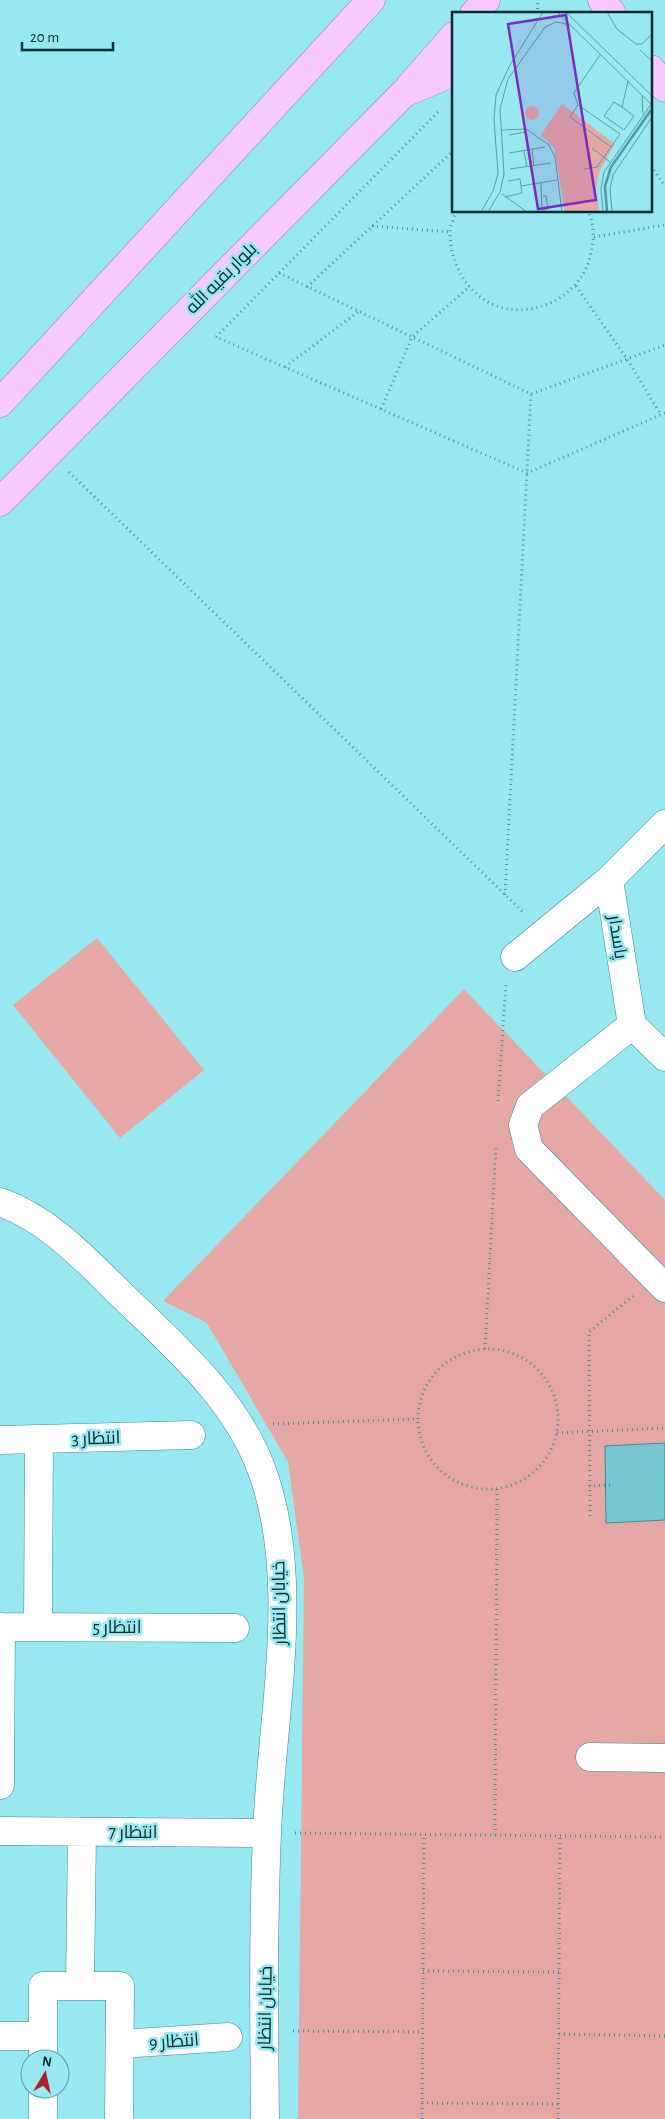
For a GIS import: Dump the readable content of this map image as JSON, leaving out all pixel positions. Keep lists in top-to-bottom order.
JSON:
{
  "streets": {
    "main road": ["بلوار بقیه الله"],
    "street": [
      "پاسدار",
      "انتظار 3",
      "خیابان انتظار",
      "انتظار 5",
      "انتظار 7",
      "انتظار 9"
    ]
  },
  "crossings": [
    ["خیابان انتظار", "انتظار 7"]
  ],
  "scale_bar": "20 m",
  "north": "top"
}
